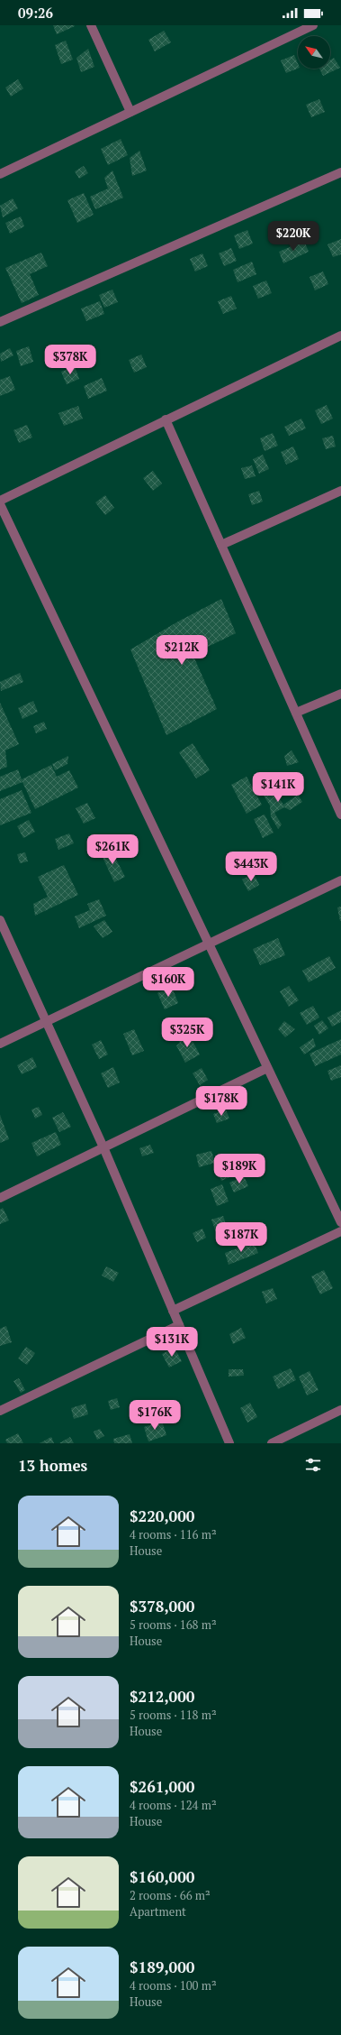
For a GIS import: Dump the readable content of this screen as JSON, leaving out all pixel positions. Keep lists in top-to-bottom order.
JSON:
{
  "north": "top left",
  "page": {
    "status": "09:26",
    "price": [
      "$220K",
      "$378K",
      "$212K",
      "$141K",
      "$261K",
      "$443K",
      "$160K",
      "$325K",
      "$178K",
      "$189K",
      "$187K",
      "$131K",
      "$176K"
    ],
    "heading": "13 homes",
    "list": [
      {
        "name": "$220,000",
        "note": "4 rooms · 116 m² · House"
      },
      {
        "name": "$378,000",
        "note": "5 rooms · 168 m² · House"
      },
      {
        "name": "$212,000",
        "note": "5 rooms · 118 m² · House"
      },
      {
        "name": "$261,000",
        "note": "4 rooms · 124 m² · House"
      },
      {
        "name": "$160,000",
        "note": "2 rooms · 66 m² · Apartment"
      },
      {
        "name": "$189,000",
        "note": "4 rooms · 100 m² · House"
      }
    ]
  }
}
